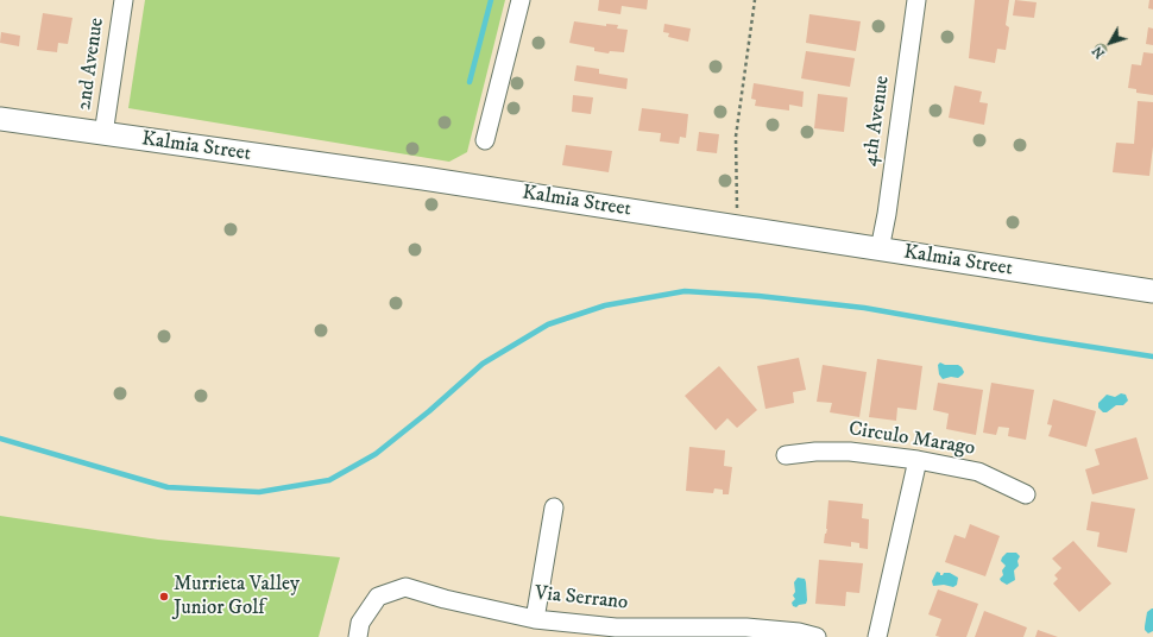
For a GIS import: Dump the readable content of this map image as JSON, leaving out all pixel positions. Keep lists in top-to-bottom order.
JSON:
{
  "streets": {
    "street": [
      "2nd Avenue",
      "4th Avenue",
      "Kalmia Street",
      "Circulo Marago",
      "Via Serrano"
    ]
  },
  "crossings": [
    ["2nd Avenue", "Kalmia Street"],
    ["4th Avenue", "Kalmia Street"]
  ],
  "places": ["Murrieta Valley Junior Golf"],
  "north": "bottom left"
}
